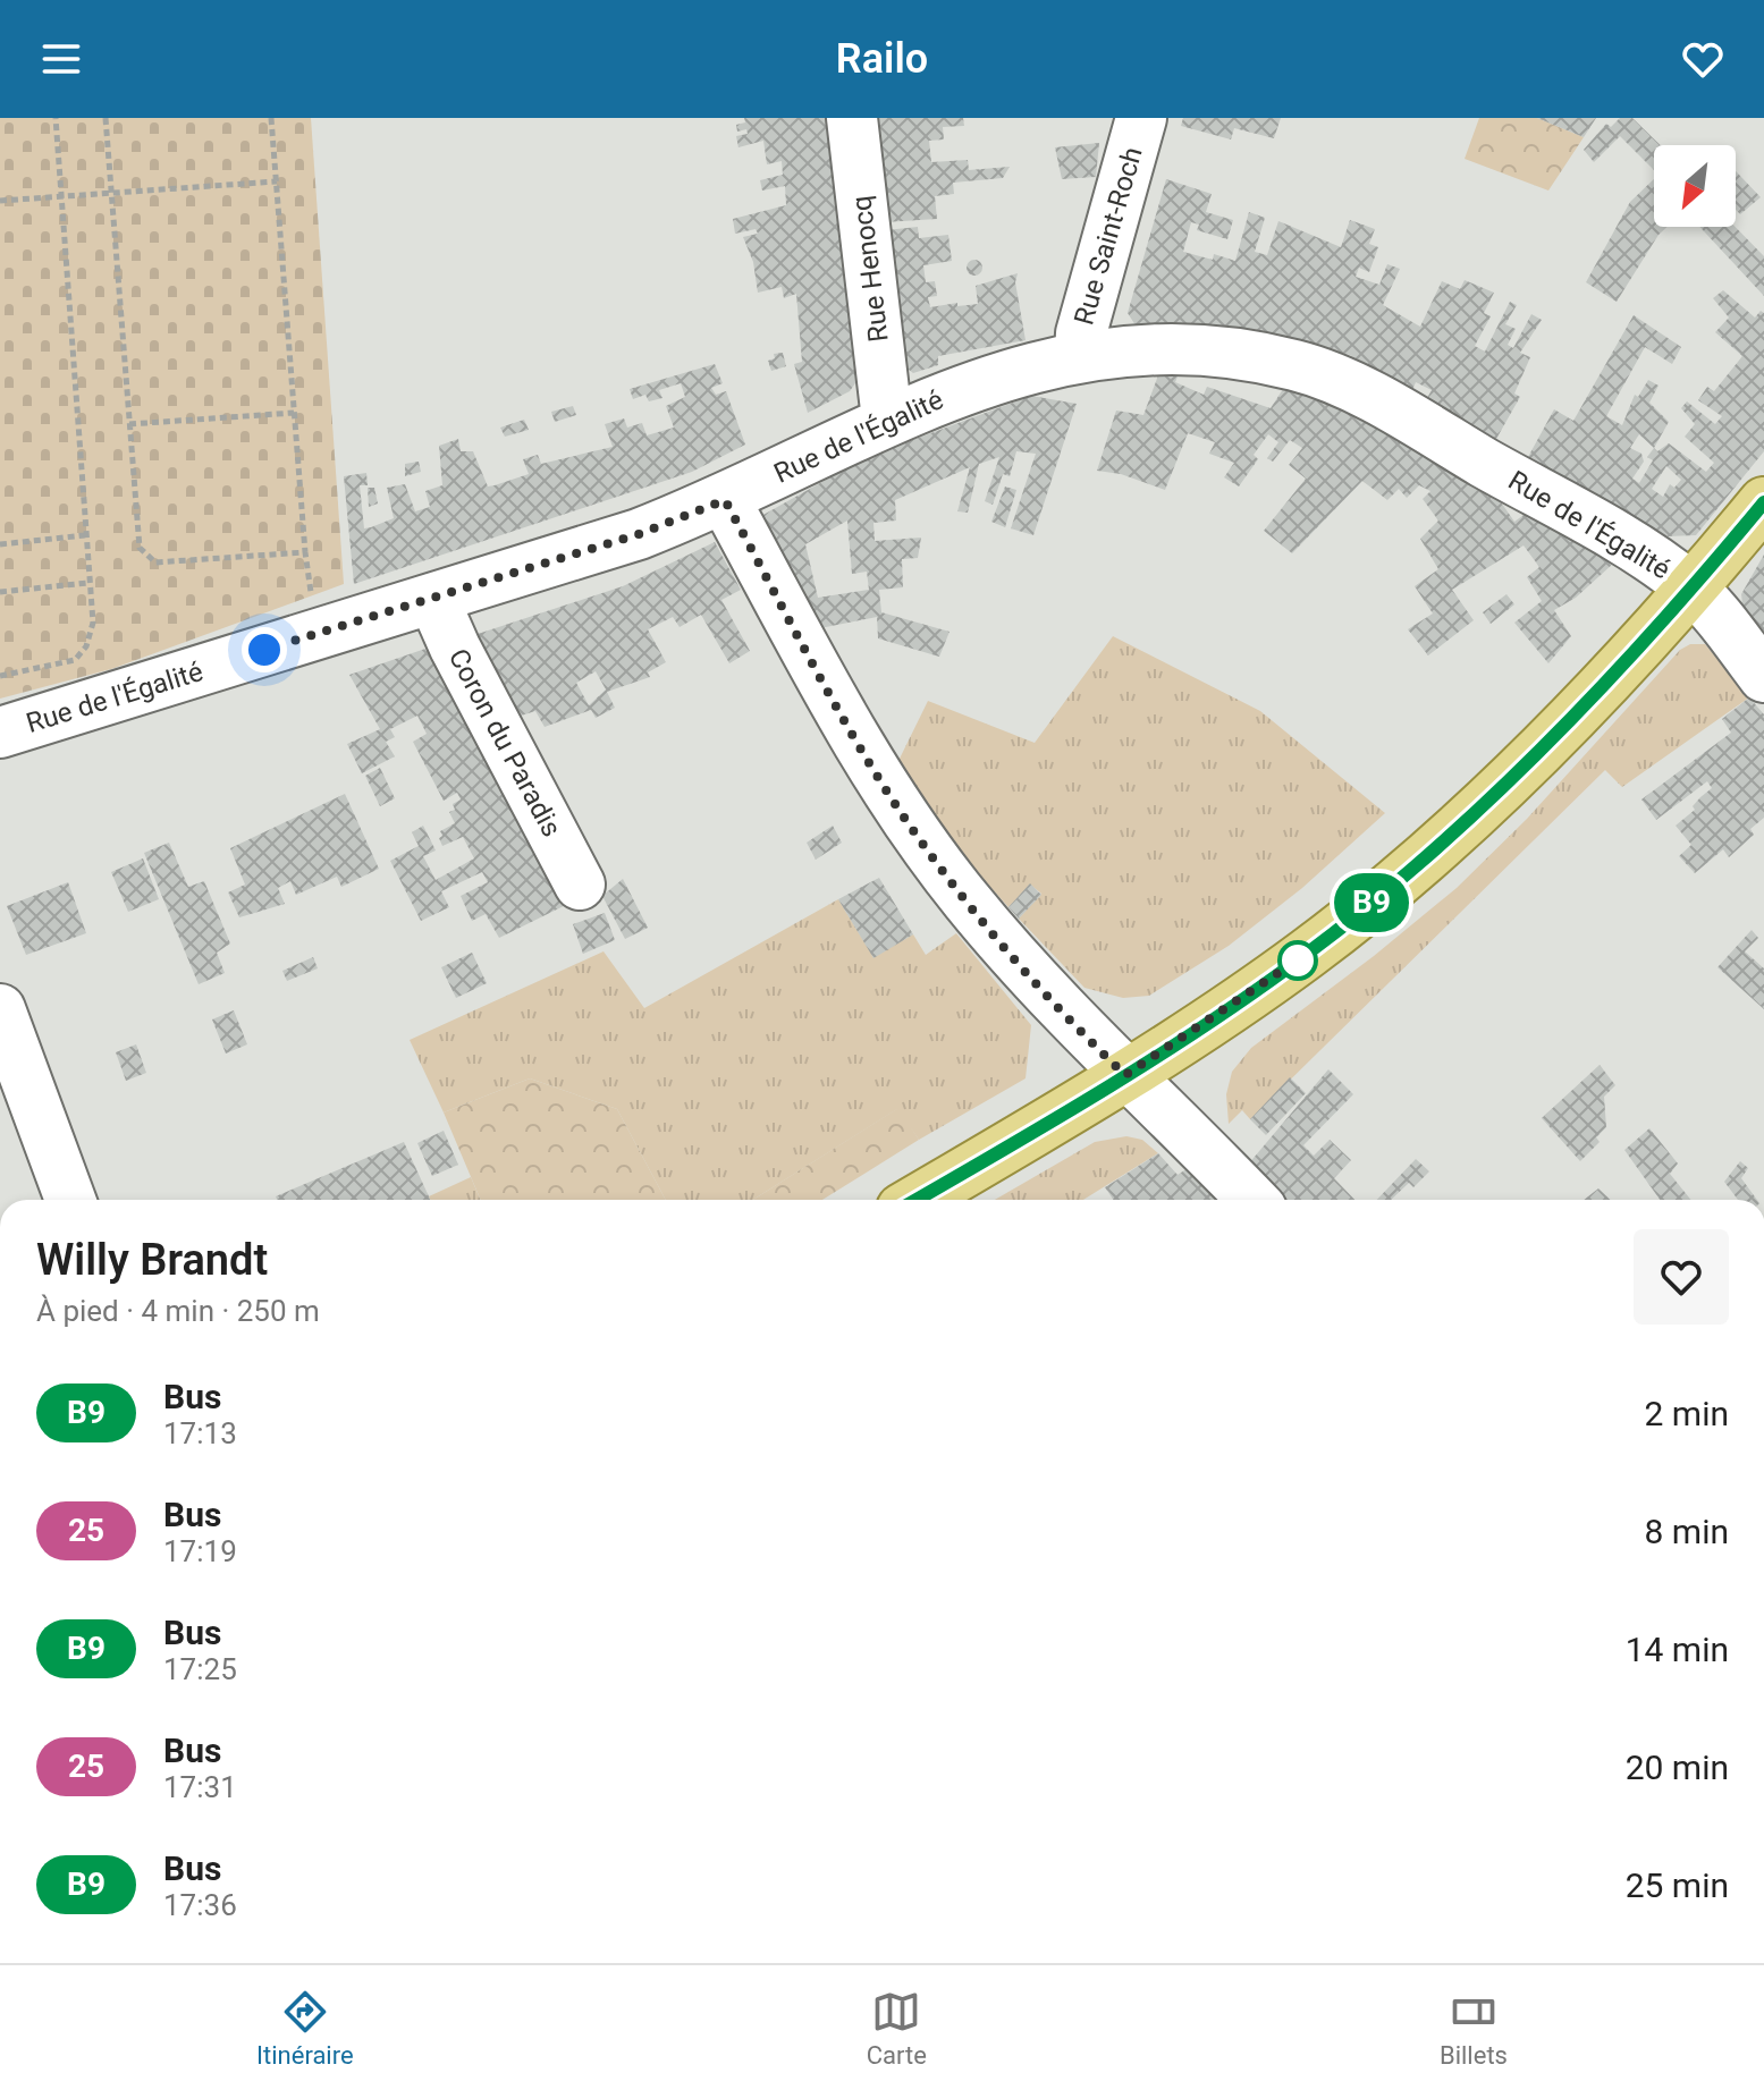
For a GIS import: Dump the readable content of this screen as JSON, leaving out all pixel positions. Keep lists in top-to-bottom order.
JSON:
{
  "streets": {
    "street": [
      "Rue Saint-Roch",
      "Rue Henocq",
      "Rue de l'Égalité",
      "Coron du Paradis"
    ]
  },
  "crossings": [
    ["Rue Saint-Roch", "Rue de l'Égalité"],
    ["Rue Henocq", "Rue de l'Égalité"],
    ["Rue de l'Égalité", "Coron du Paradis"]
  ],
  "lines": ["bus line B9"],
  "north": "bottom left",
  "page": {
    "header": "Railo",
    "on_map": "B9",
    "heading": ["Willy Brandt", "À pied · 4 min · 250 m"],
    "list": [
      {
        "mark": "B9",
        "name": "Bus",
        "note": "17:13",
        "value": "2 min"
      },
      {
        "mark": "25",
        "name": "Bus",
        "note": "17:19",
        "value": "8 min"
      },
      {
        "mark": "B9",
        "name": "Bus",
        "note": "17:25",
        "value": "14 min"
      },
      {
        "mark": "25",
        "name": "Bus",
        "note": "17:31",
        "value": "20 min"
      },
      {
        "mark": "B9",
        "name": "Bus",
        "note": "17:36",
        "value": "25 min"
      }
    ],
    "tabs": ["Itinéraire", "Carte", "Billets"]
  }
}
